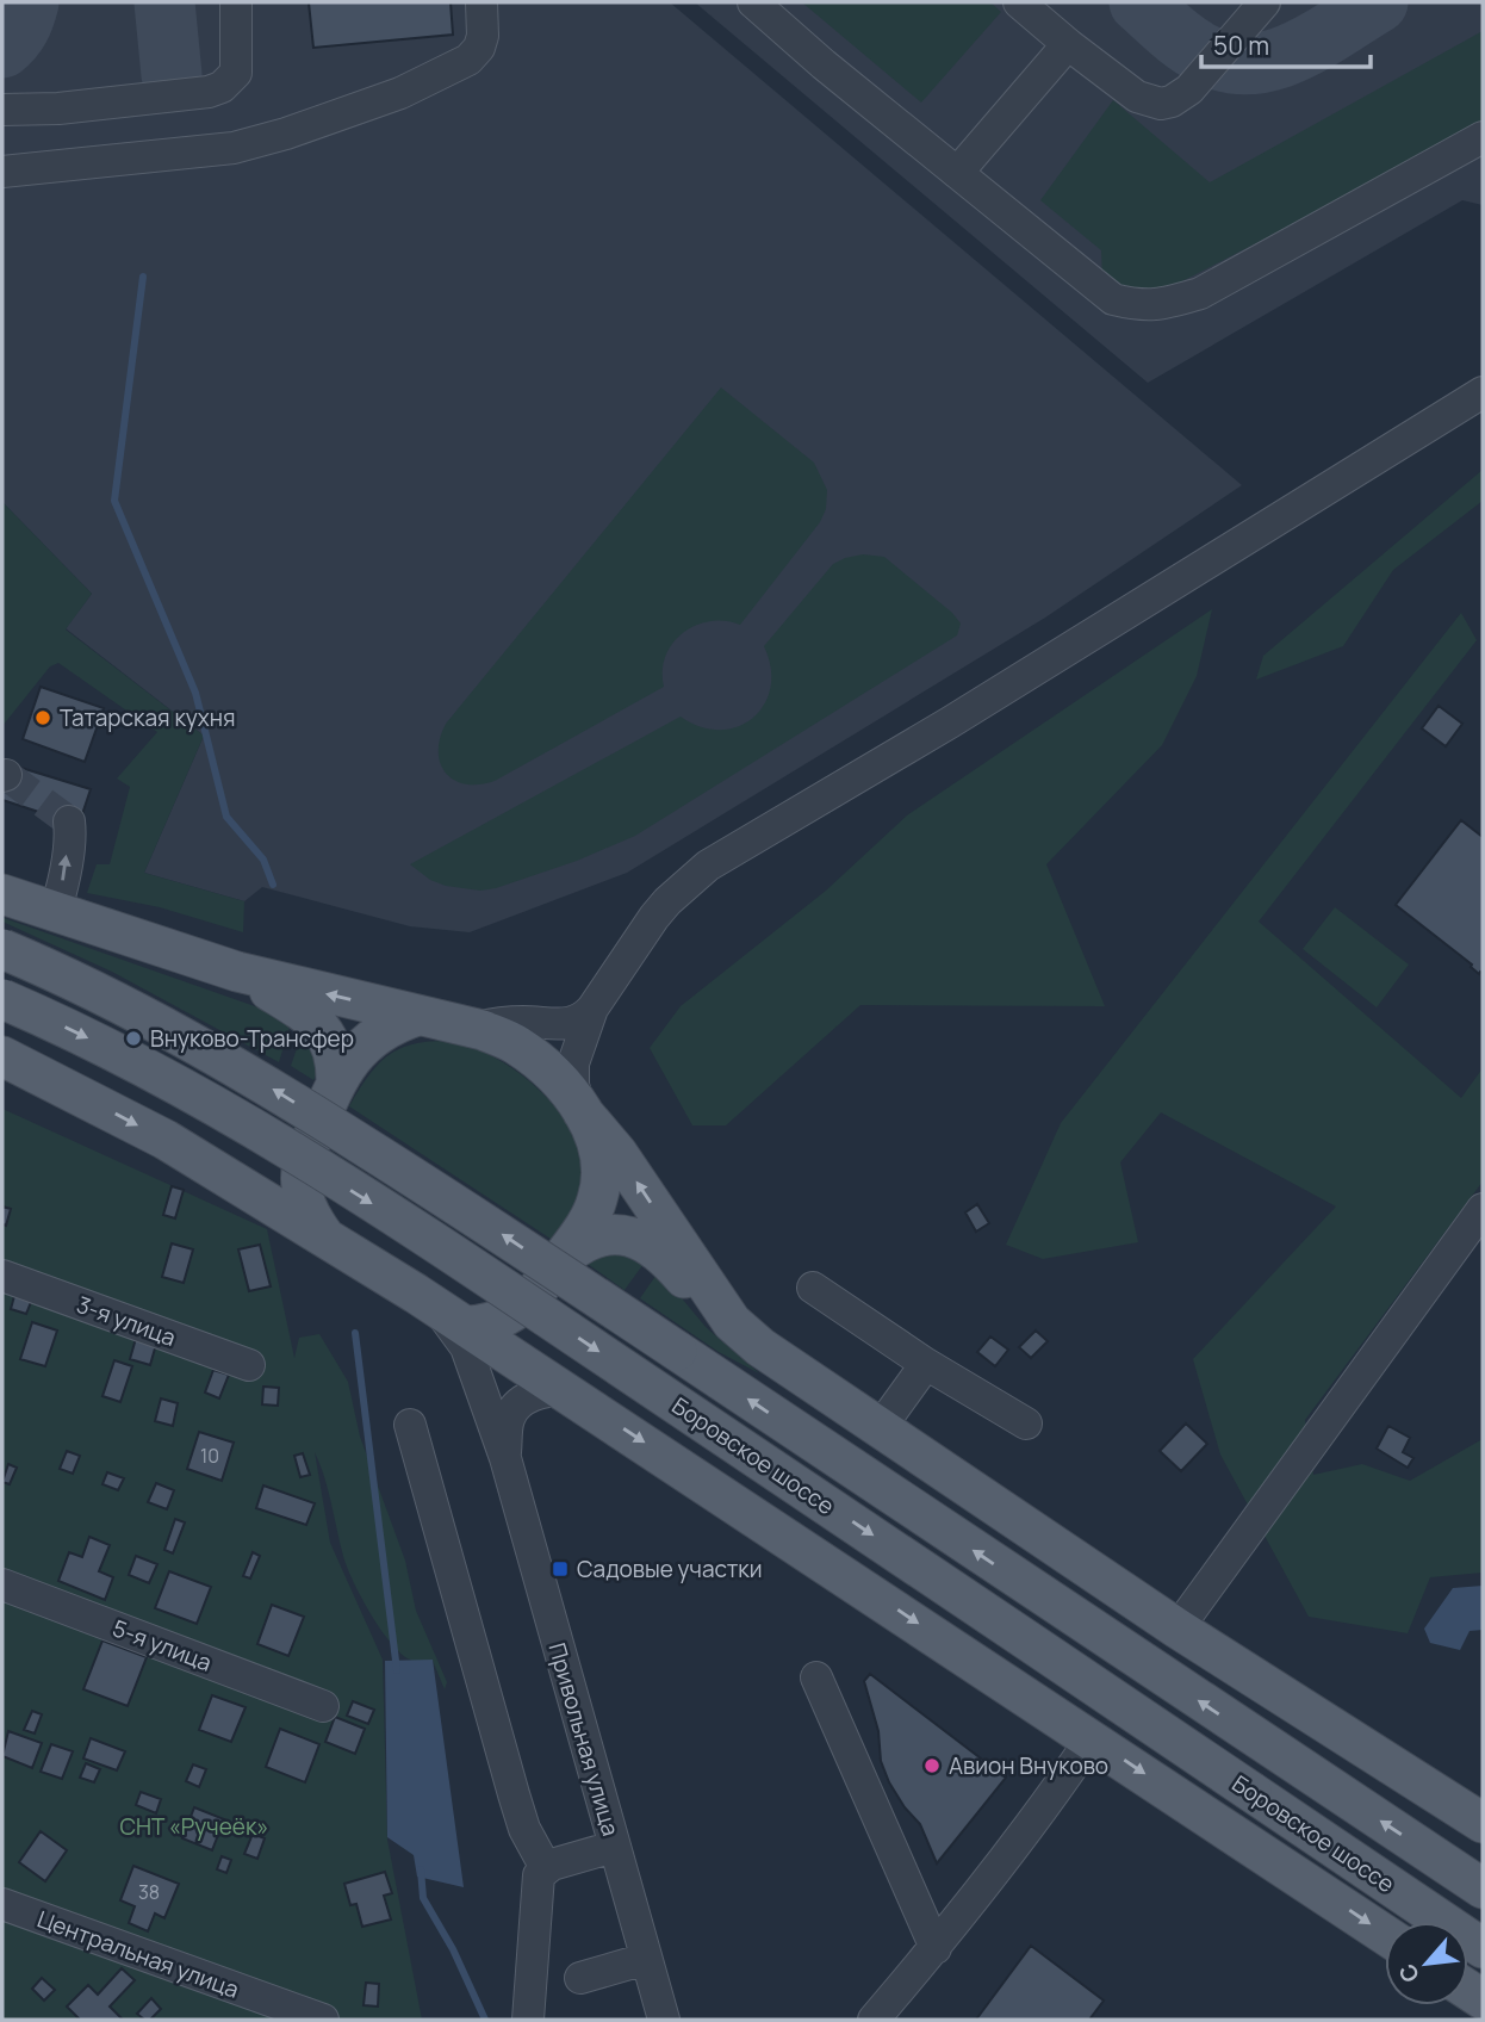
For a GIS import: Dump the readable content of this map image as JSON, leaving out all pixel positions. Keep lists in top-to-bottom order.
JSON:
{
  "streets": {
    "main road": ["Боровское шоссе"],
    "street": [
      "3-я улица",
      "5-я улица",
      "Привольная улица",
      "Центральная улица"
    ]
  },
  "parks": ["СНТ «Ручеёк»"],
  "places": {
    "other": ["Татарская кухня", "Внуково-Трансфер", "Авион Внуково"],
    "transit": ["Садовые участки"]
  },
  "house_numbers": ["10", "38"],
  "scale_bar": "50 m",
  "north": "bottom left"
}
